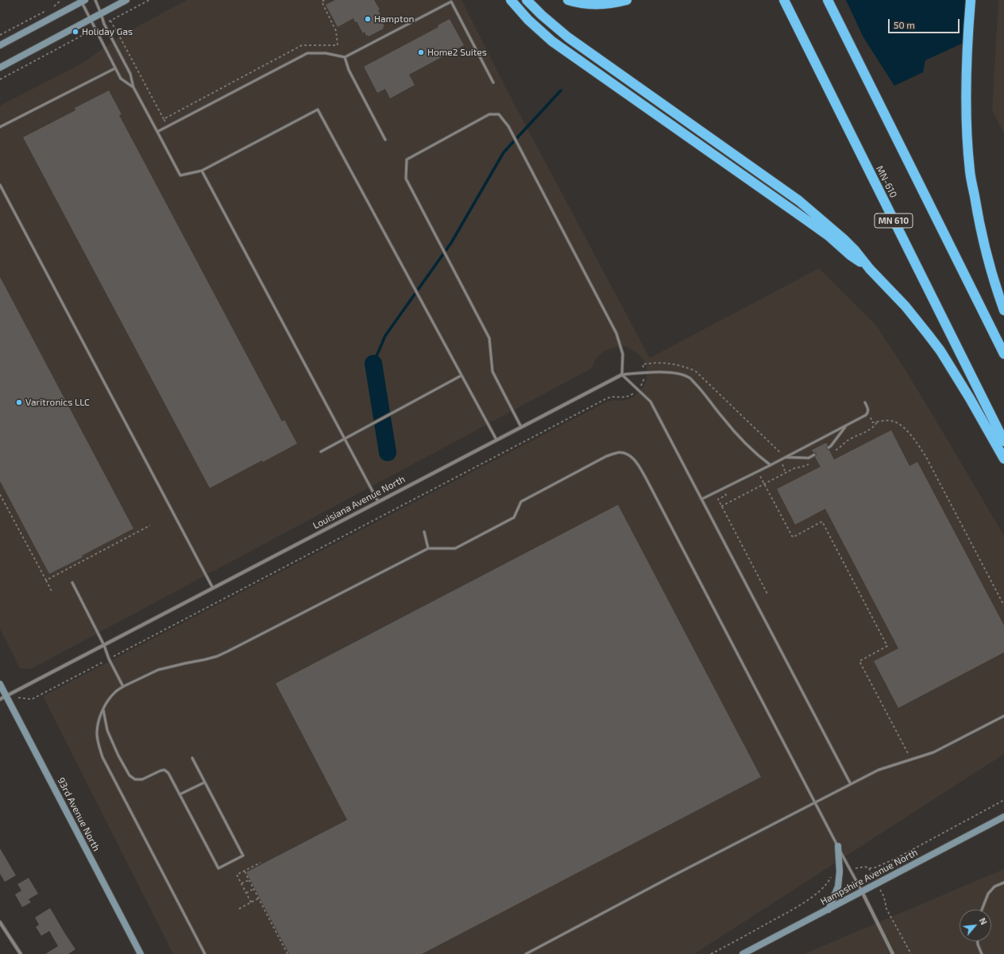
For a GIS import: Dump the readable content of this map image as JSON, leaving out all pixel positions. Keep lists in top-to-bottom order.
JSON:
{
  "streets": {
    "highway": ["MN-610", "MN 610"],
    "street": ["Louisiana Avenue North", "93rd Avenue North", "Hampshire Avenue North"]
  },
  "crossings": [
    ["Louisiana Avenue North", "93rd Avenue North"]
  ],
  "places": [
    "Hampton",
    "Holiday Gas",
    "Home2 Suites",
    "Varitronics LLC"
  ],
  "scale_bar": "50 m",
  "north": "top right"
}
